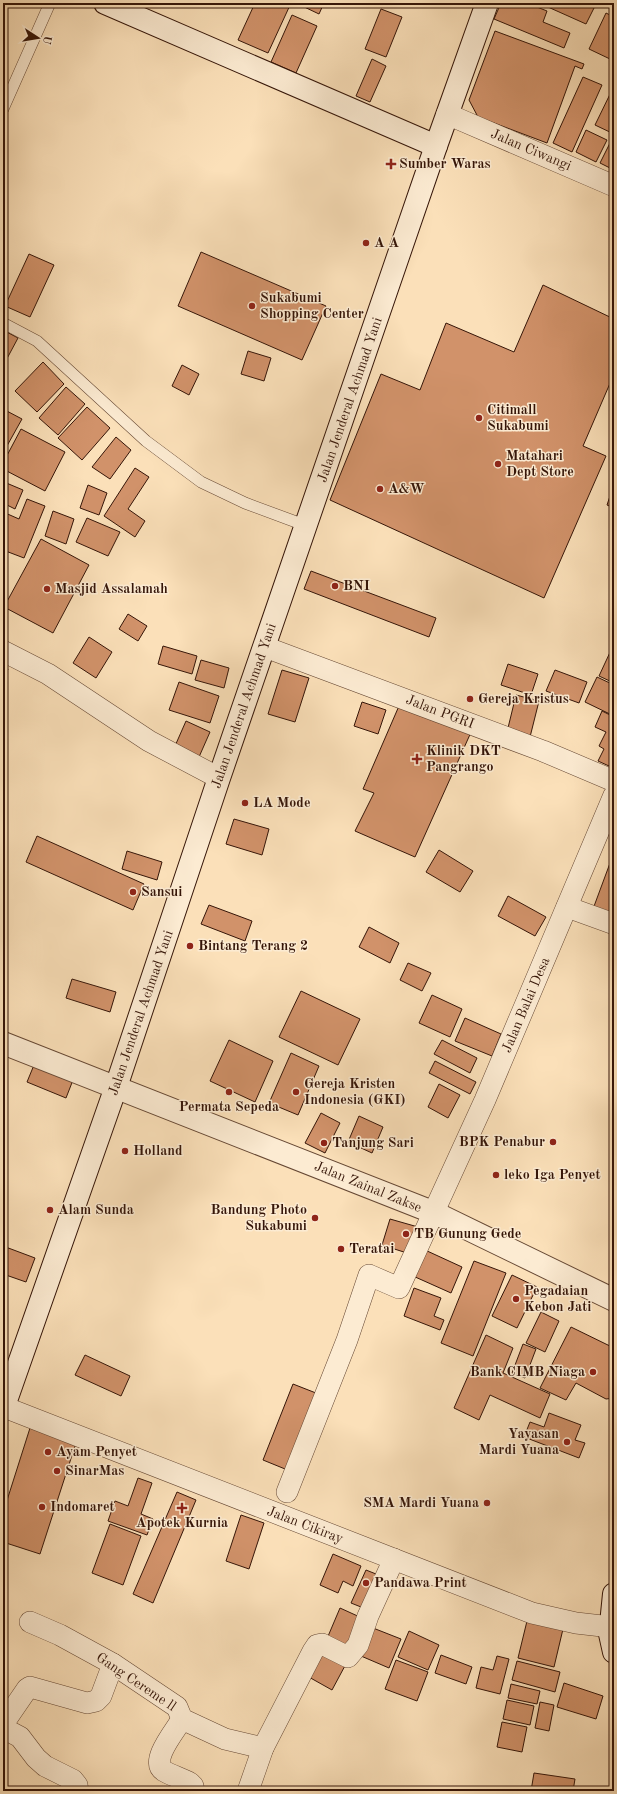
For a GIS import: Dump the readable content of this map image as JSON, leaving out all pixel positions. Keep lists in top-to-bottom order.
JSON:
{
  "streets": {
    "main road": ["Jalan Jenderal Achmad Yani", "Jalan Zainal Zakse"],
    "street": [
      "Jalan Ciwangi",
      "Jalan PGRI",
      "Jalan Balai Desa",
      "Jalan Cikiray",
      "Gang Cereme ll"
    ]
  },
  "crossings": [
    ["Jalan Ciwangi", "Jalan Jenderal Achmad Yani"],
    ["Jalan Jenderal Achmad Yani", "Jalan PGRI"],
    ["Jalan Jenderal Achmad Yani", "Jalan Zainal Zakse"],
    ["Jalan Jenderal Achmad Yani", "Jalan Cikiray"],
    ["Jalan Balai Desa", "Jalan Zainal Zakse"]
  ],
  "places": {
    "health": ["Sumber Waras", "Klinik DKT Pangrango", "Apotek Kurnia"],
    "other": [
      "A A",
      "Sukabumi Shopping Center",
      "Citimall Sukabumi",
      "Matahari Dept Store",
      "A&W",
      "BNI",
      "Masjid Assalamah",
      "Gereja Kristus",
      "LA Mode",
      "Sansui",
      "Bintang Terang 2",
      "Permata Sepeda",
      "Gereja Kristen Indonesia (GKI)",
      "BPK Penabur",
      "Tanjung Sari",
      "Holland",
      "leko Iga Penyet",
      "Alam Sunda",
      "Bandung Photo Sukabumi",
      "TB Gunung Gede",
      "Teratai",
      "Pegadaian Kebon Jati",
      "Bank CIMB Niaga",
      "Yayasan Mardi Yuana",
      "Ayam Penyet",
      "SinarMas",
      "SMA Mardi Yuana",
      "Indomaret",
      "Pandawa Print"
    ]
  },
  "north": "right"
}
